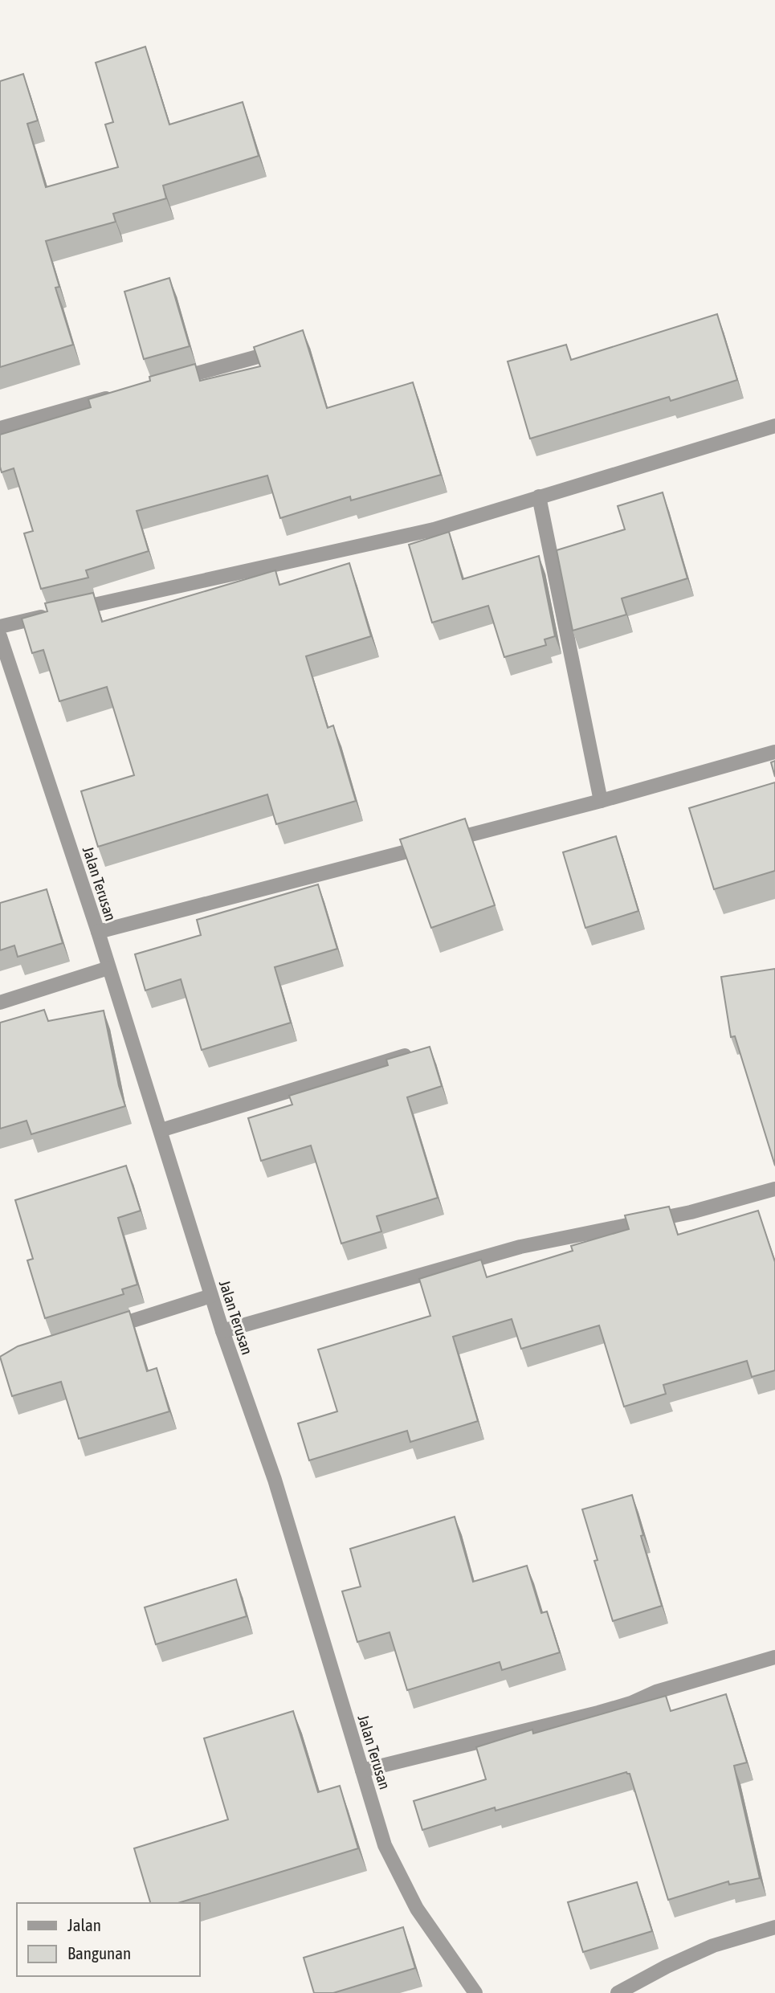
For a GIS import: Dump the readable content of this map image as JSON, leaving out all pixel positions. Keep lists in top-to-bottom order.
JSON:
{
  "streets": {
    "street": ["Jalan Terusan"]
  },
  "legend": ["Jalan", "Bangunan"]
}
